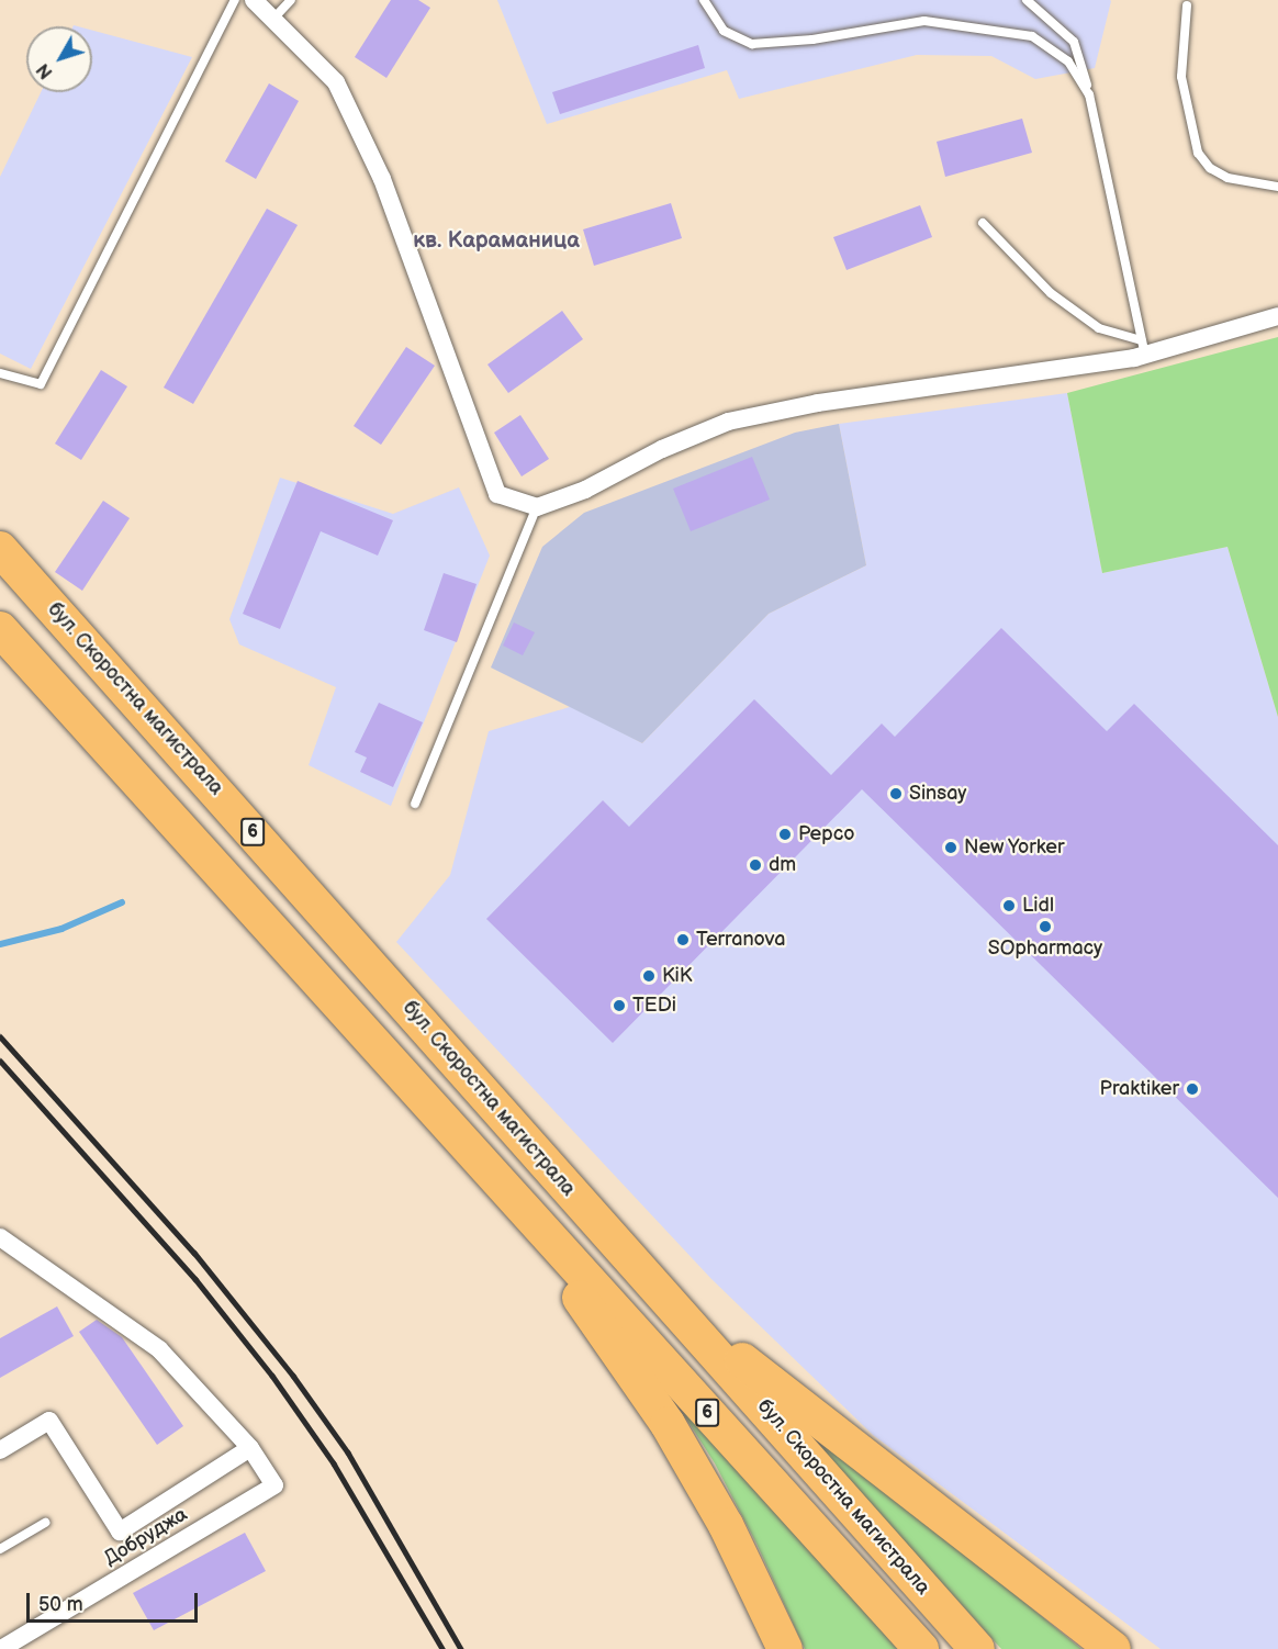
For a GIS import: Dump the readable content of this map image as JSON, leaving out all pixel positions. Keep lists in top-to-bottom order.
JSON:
{
  "streets": {
    "highway": ["бул. Скоростна магистрала", "6"],
    "street": ["Добруджа"]
  },
  "districts": ["кв. Караманица"],
  "places": [
    "Sinsay",
    "Pepco",
    "New Yorker",
    "dm",
    "Lidl",
    "SOpharmacy",
    "Terranova",
    "KiK",
    "TEDi",
    "Praktiker"
  ],
  "scale_bar": "50 m",
  "north": "bottom left"
}
